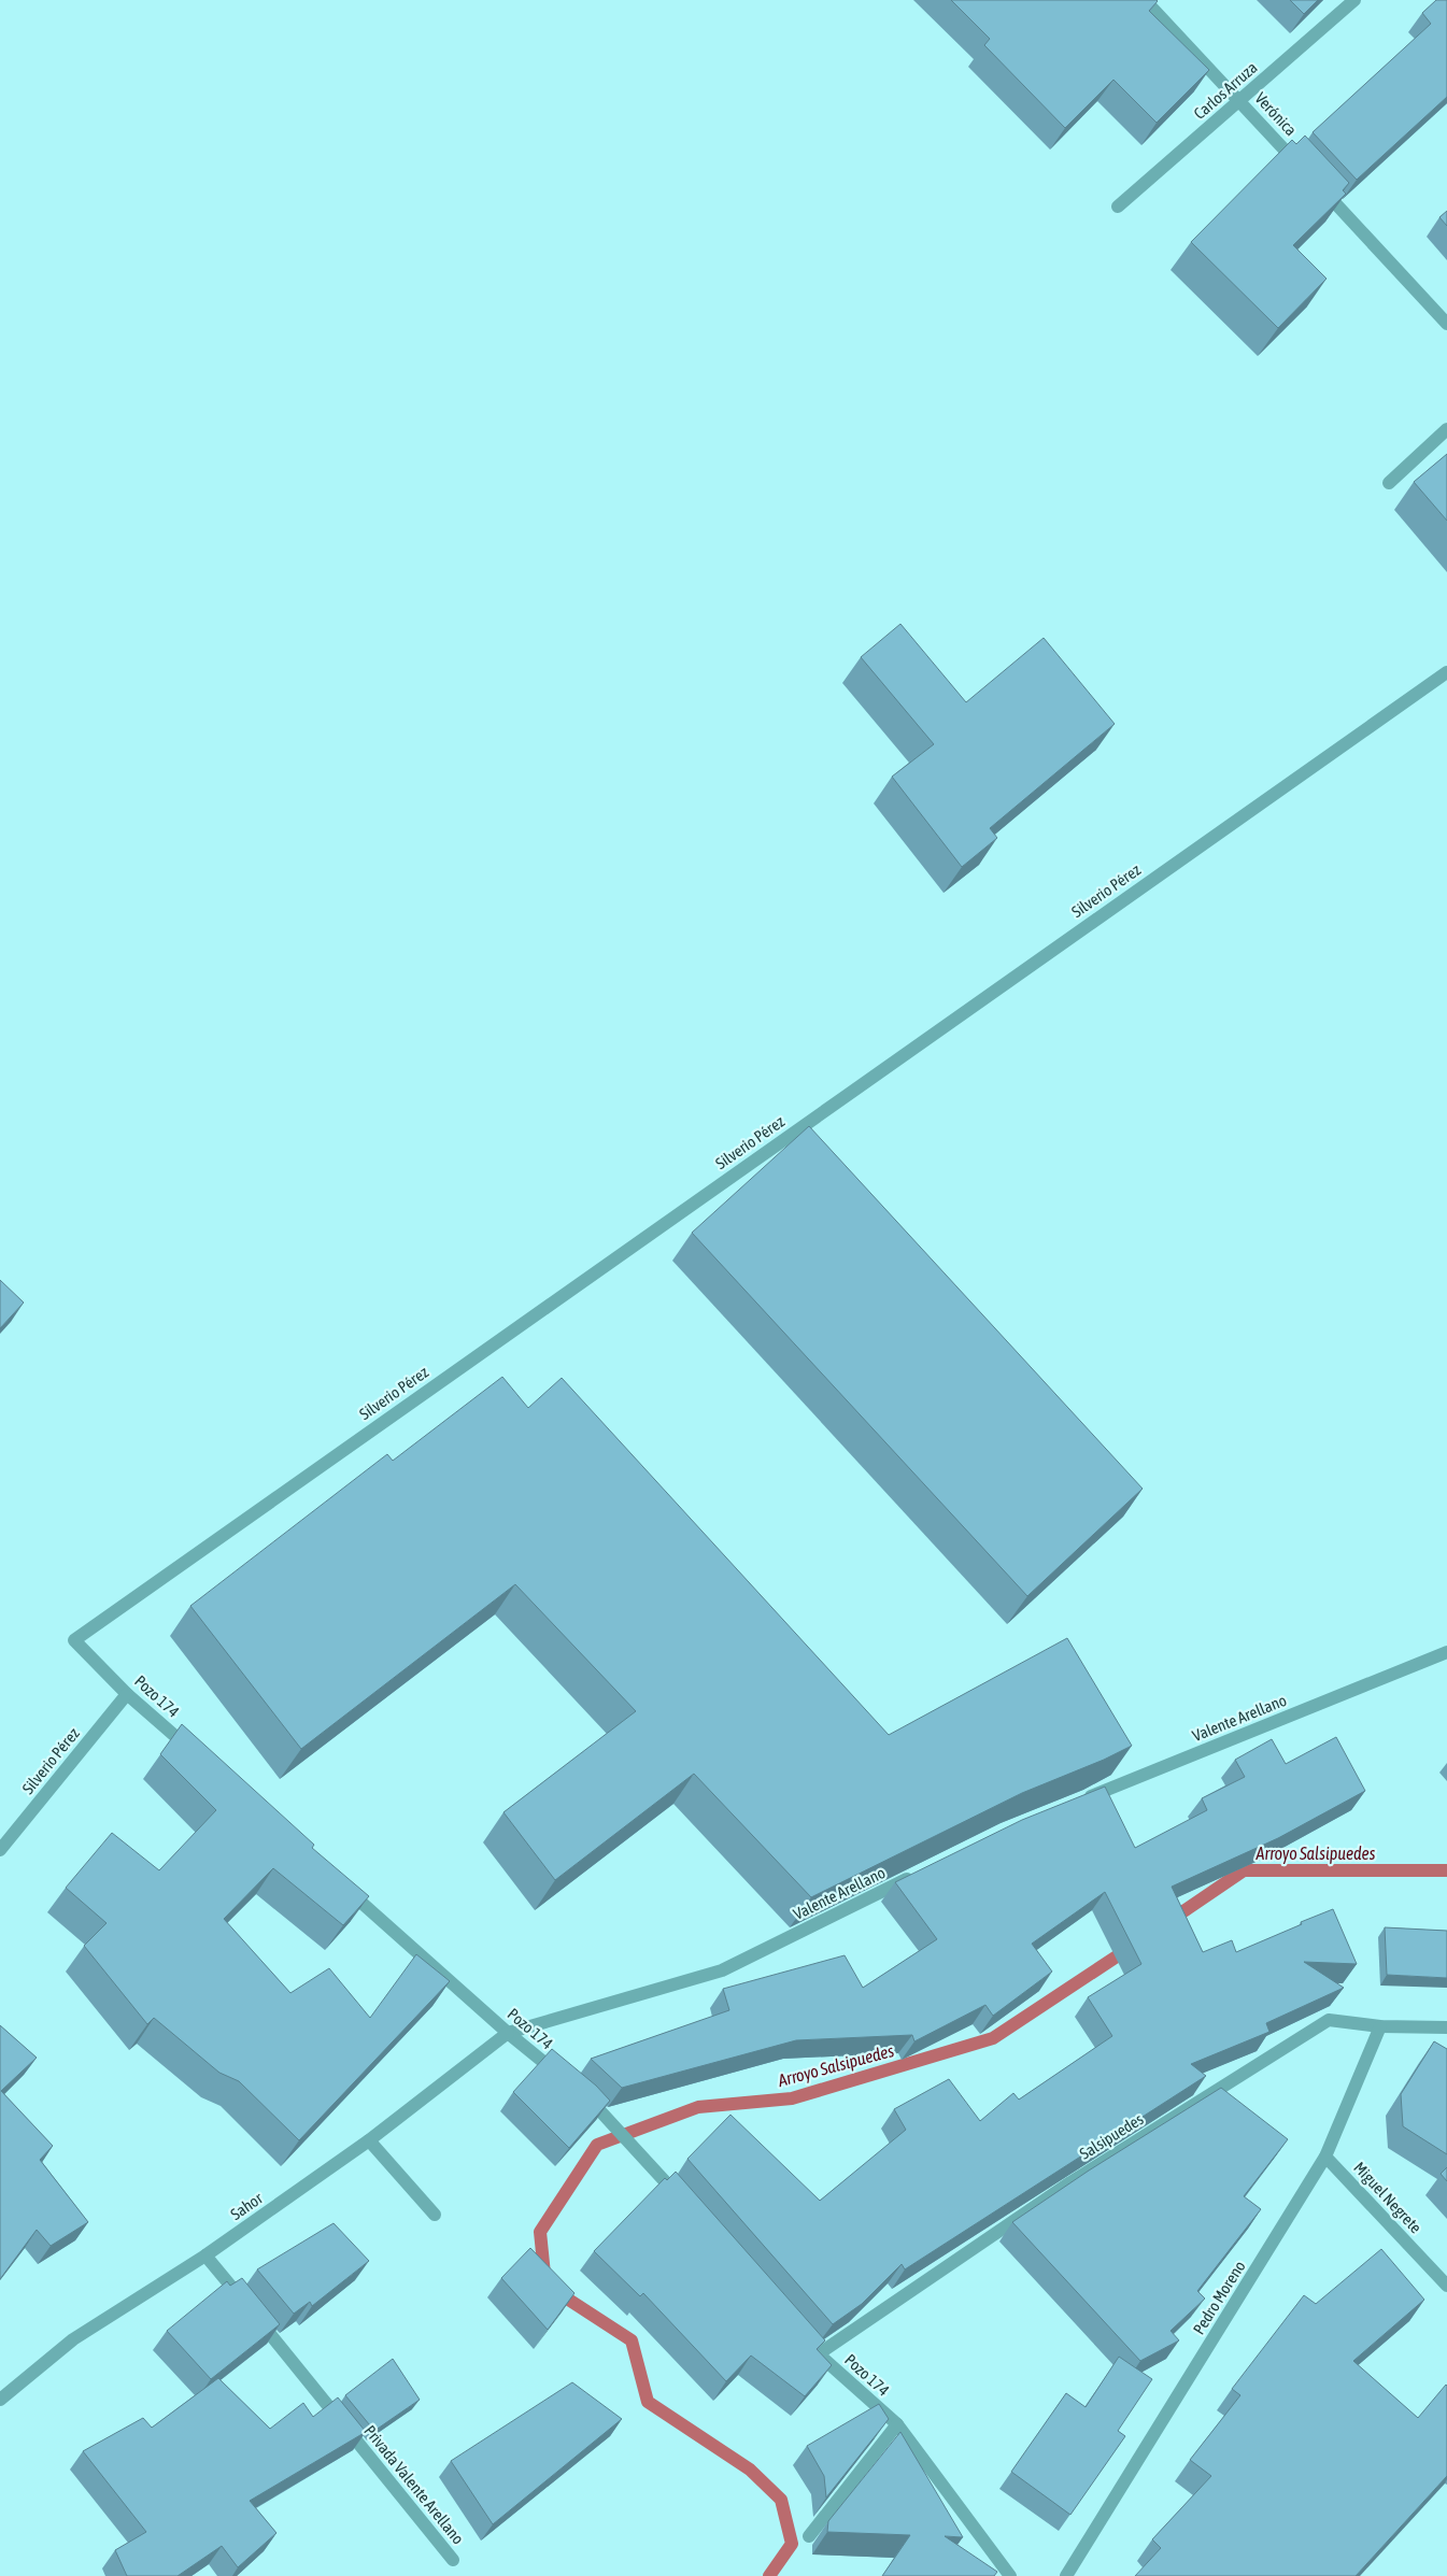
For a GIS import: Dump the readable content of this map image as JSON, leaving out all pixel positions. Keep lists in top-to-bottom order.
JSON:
{
  "streets": {
    "street": [
      "Carlos Arruza",
      "Verónica",
      "Silverio Pérez",
      "Pozo 174",
      "Valente Arellano",
      "Salsipuedes",
      "Miguel Negrete",
      "Sahor",
      "Pedro Moreno",
      "Privada Valente Arellano"
    ]
  },
  "crossings": [
    ["Carlos Arruza", "Verónica"],
    ["Silverio Pérez", "Pozo 174"],
    ["Pozo 174", "Valente Arellano"],
    ["Pozo 174", "Salsipuedes"],
    ["Pozo 174", "Sahor"],
    ["Valente Arellano", "Sahor"],
    ["Salsipuedes", "Pedro Moreno"],
    ["Miguel Negrete", "Pedro Moreno"],
    ["Sahor", "Privada Valente Arellano"]
  ],
  "water": ["Arroyo Salsipuedes"]
}
